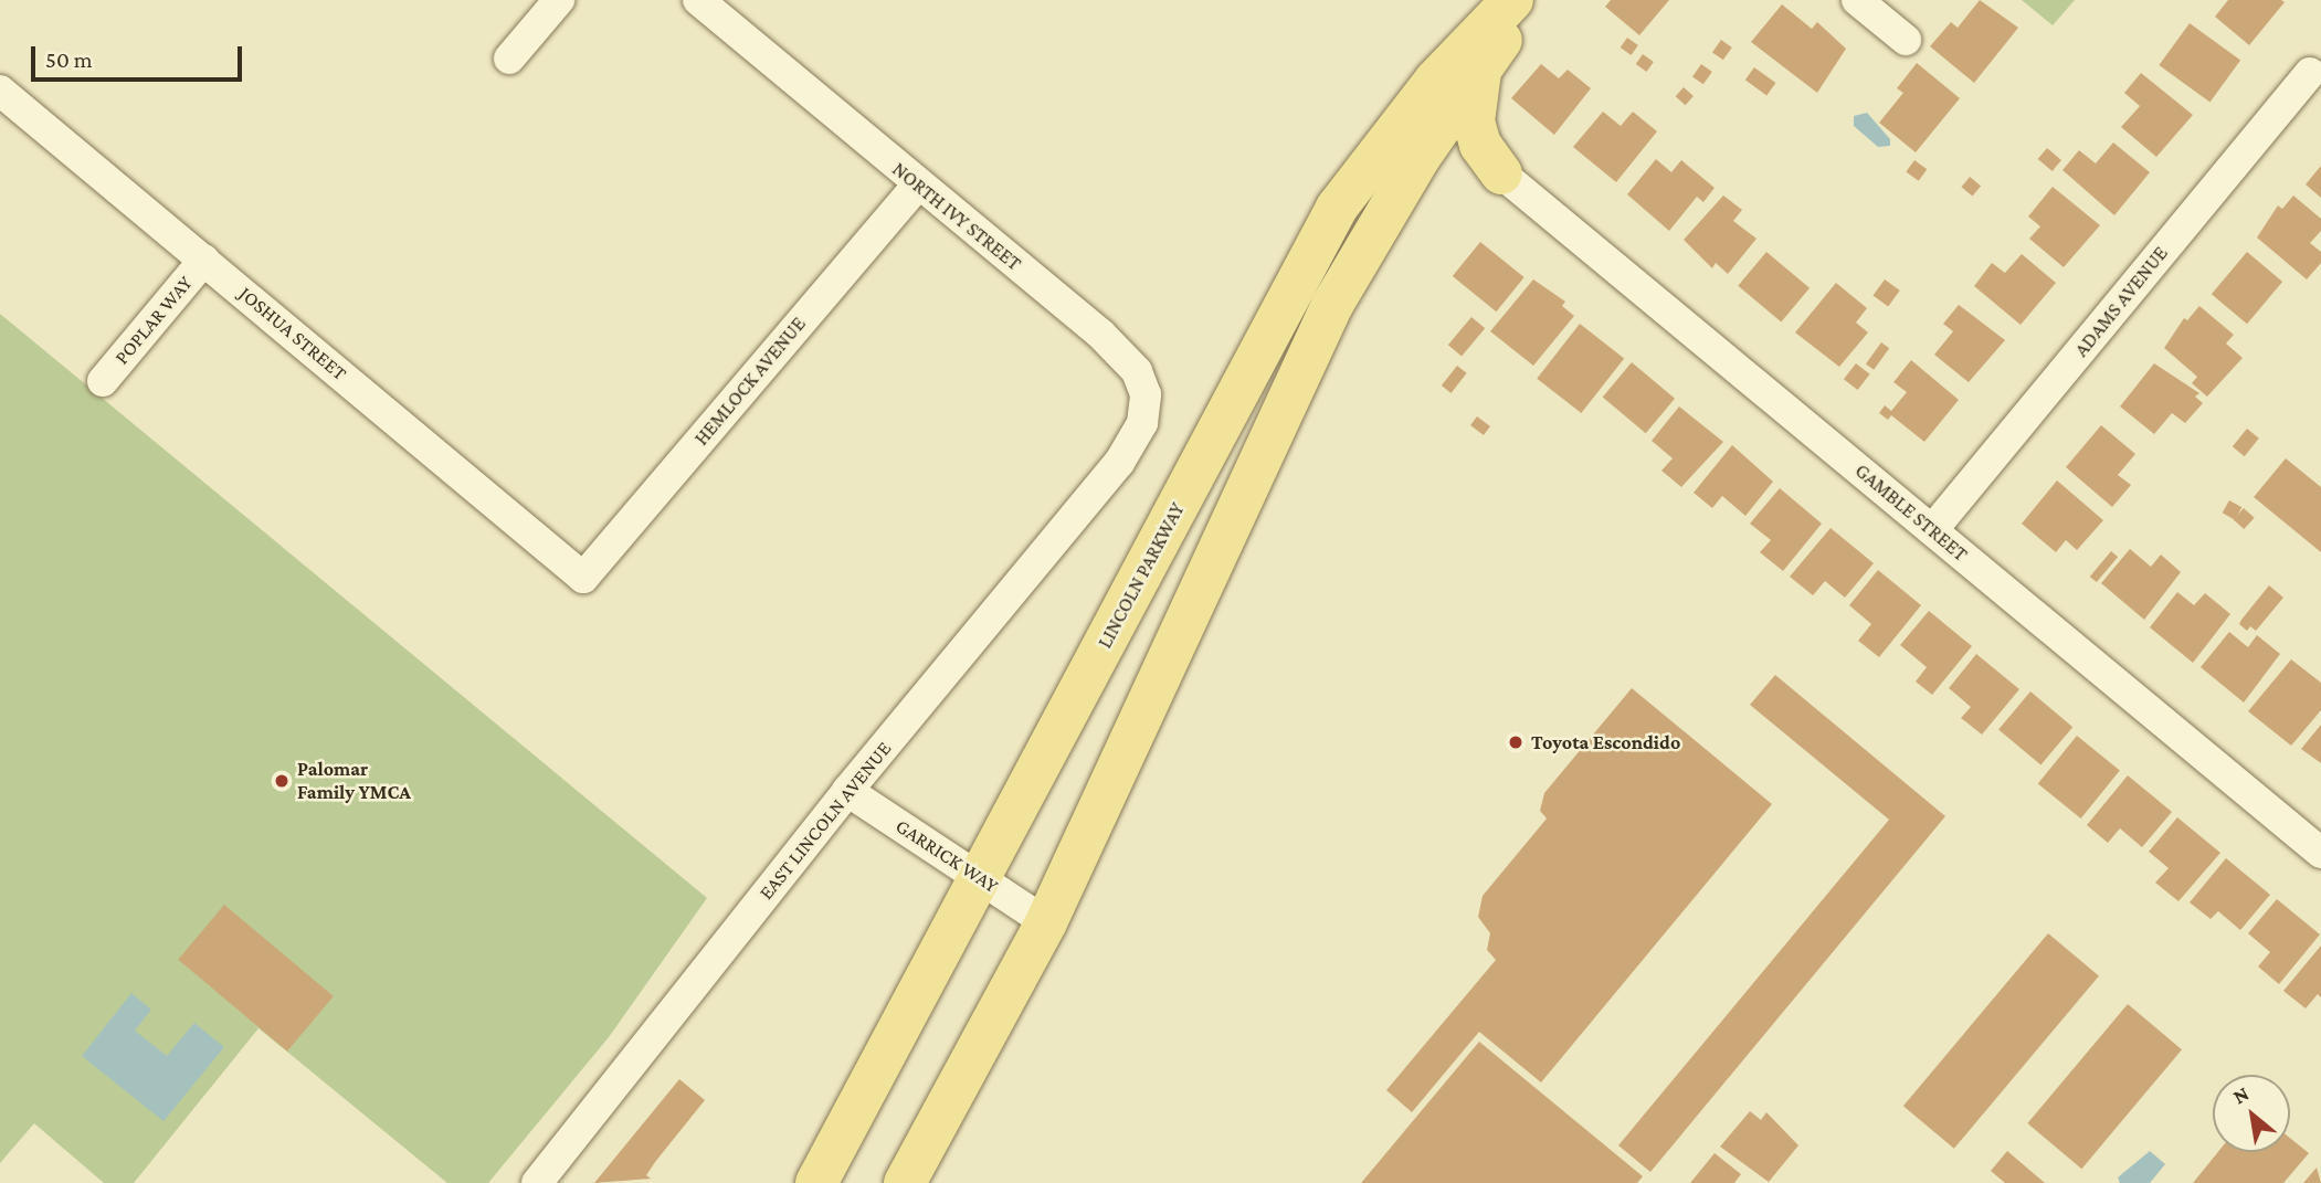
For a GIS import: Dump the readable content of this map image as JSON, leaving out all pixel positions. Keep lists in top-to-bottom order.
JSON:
{
  "streets": {
    "main road": ["LINCOLN PARKWAY"],
    "street": [
      "NORTH IVY STREET",
      "ADAMS AVENUE",
      "POPLAR WAY",
      "JOSHUA STREET",
      "HEMLOCK AVENUE",
      "GAMBLE STREET",
      "EAST LINCOLN AVENUE",
      "GARRICK WAY"
    ]
  },
  "crossings": [
    ["NORTH IVY STREET", "HEMLOCK AVENUE"],
    ["NORTH IVY STREET", "EAST LINCOLN AVENUE"],
    ["ADAMS AVENUE", "GAMBLE STREET"],
    ["POPLAR WAY", "JOSHUA STREET"],
    ["JOSHUA STREET", "HEMLOCK AVENUE"],
    ["LINCOLN PARKWAY", "GARRICK WAY"],
    ["EAST LINCOLN AVENUE", "GARRICK WAY"]
  ],
  "places": ["Toyota Escondido", "Palomar Family YMCA"],
  "scale_bar": "50 m",
  "north": "top left"
}
